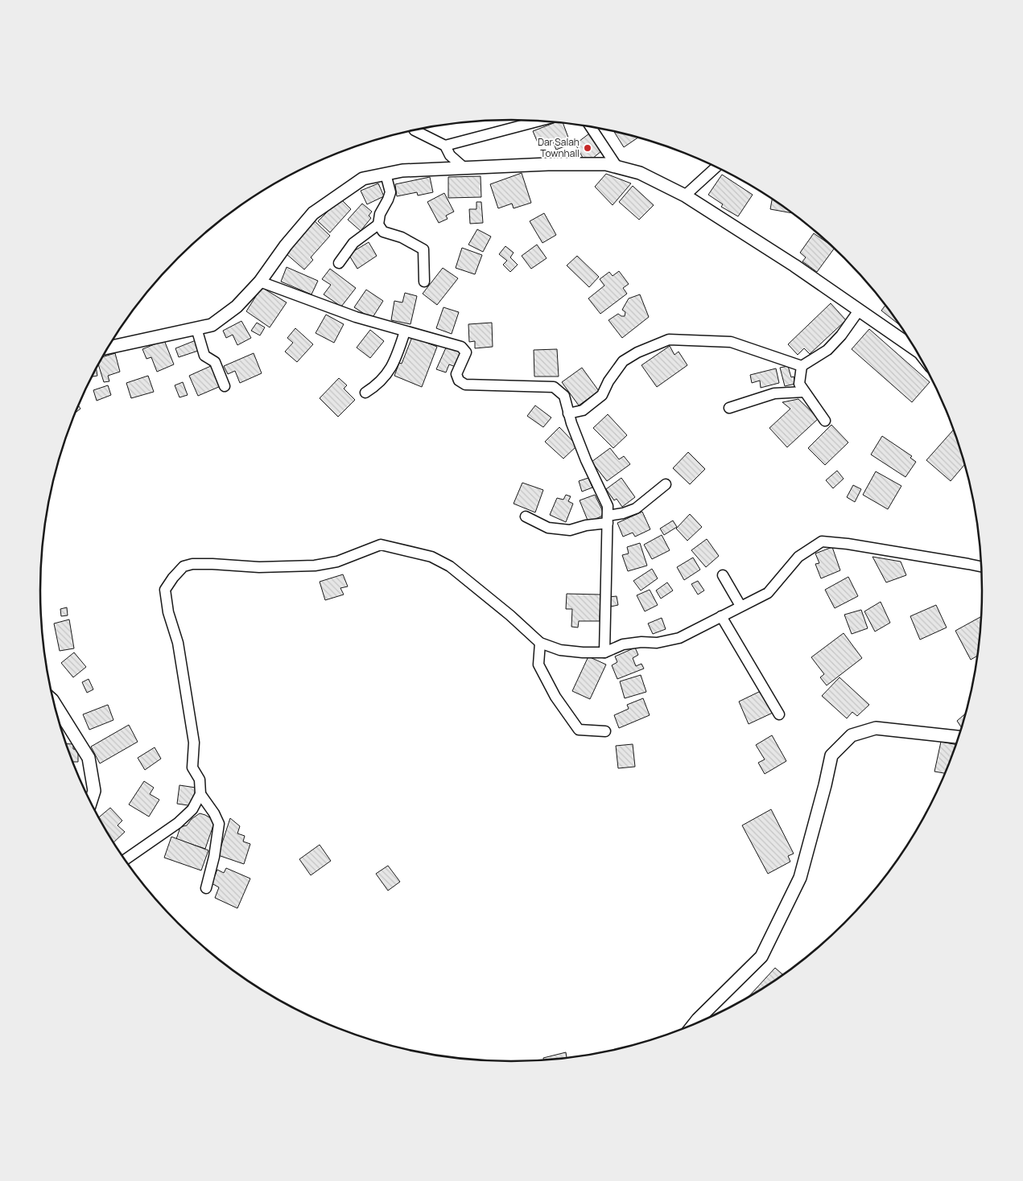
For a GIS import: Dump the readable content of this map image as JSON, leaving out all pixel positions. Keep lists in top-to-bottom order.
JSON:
{
  "places": ["Dar Salah Townhall"]
}
